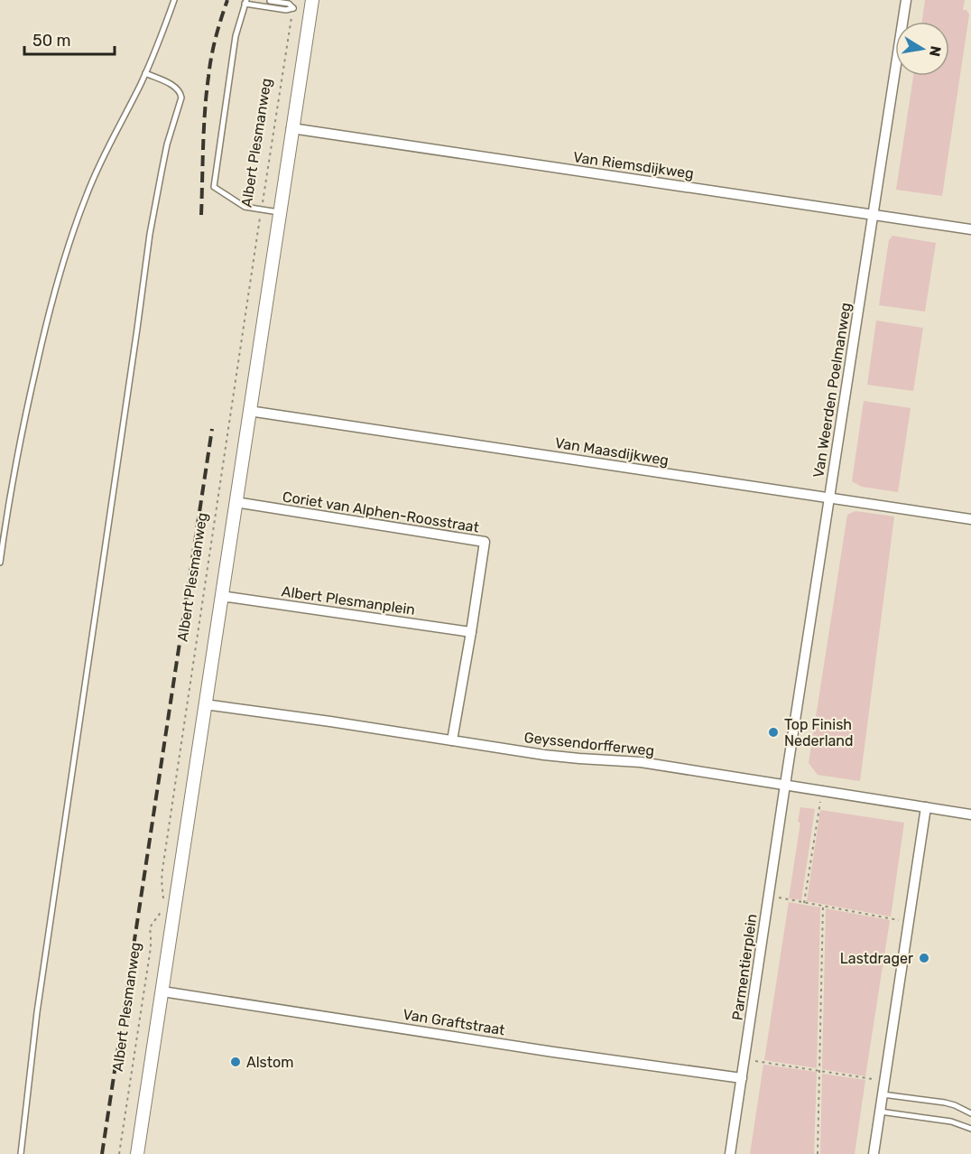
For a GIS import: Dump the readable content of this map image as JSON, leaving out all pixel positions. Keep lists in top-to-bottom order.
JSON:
{
  "streets": {
    "street": [
      "Albert Plesmanweg",
      "Van Riemsdijkweg",
      "Van Weerden Poelmanweg",
      "Van Maasdijkweg",
      "Coriet van Alphen-Roosstraat",
      "Albert Plesmanplein",
      "Geyssendorfferweg",
      "Parmentierplein",
      "Van Graftstraat"
    ]
  },
  "crossings": [
    ["Albert Plesmanweg", "Van Riemsdijkweg"],
    ["Albert Plesmanweg", "Van Maasdijkweg"],
    ["Albert Plesmanweg", "Coriet van Alphen-Roosstraat"],
    ["Albert Plesmanweg", "Albert Plesmanplein"],
    ["Albert Plesmanweg", "Geyssendorfferweg"],
    ["Albert Plesmanweg", "Van Graftstraat"],
    ["Van Riemsdijkweg", "Van Weerden Poelmanweg"],
    ["Van Weerden Poelmanweg", "Van Maasdijkweg"],
    ["Van Weerden Poelmanweg", "Geyssendorfferweg"],
    ["Van Weerden Poelmanweg", "Parmentierplein"],
    ["Coriet van Alphen-Roosstraat", "Albert Plesmanplein"],
    ["Coriet van Alphen-Roosstraat", "Geyssendorfferweg"],
    ["Geyssendorfferweg", "Parmentierplein"],
    ["Parmentierplein", "Van Graftstraat"]
  ],
  "places": ["Top Finish Nederland", "Lastdrager", "Alstom"],
  "scale_bar": "50 m",
  "north": "right"
}
